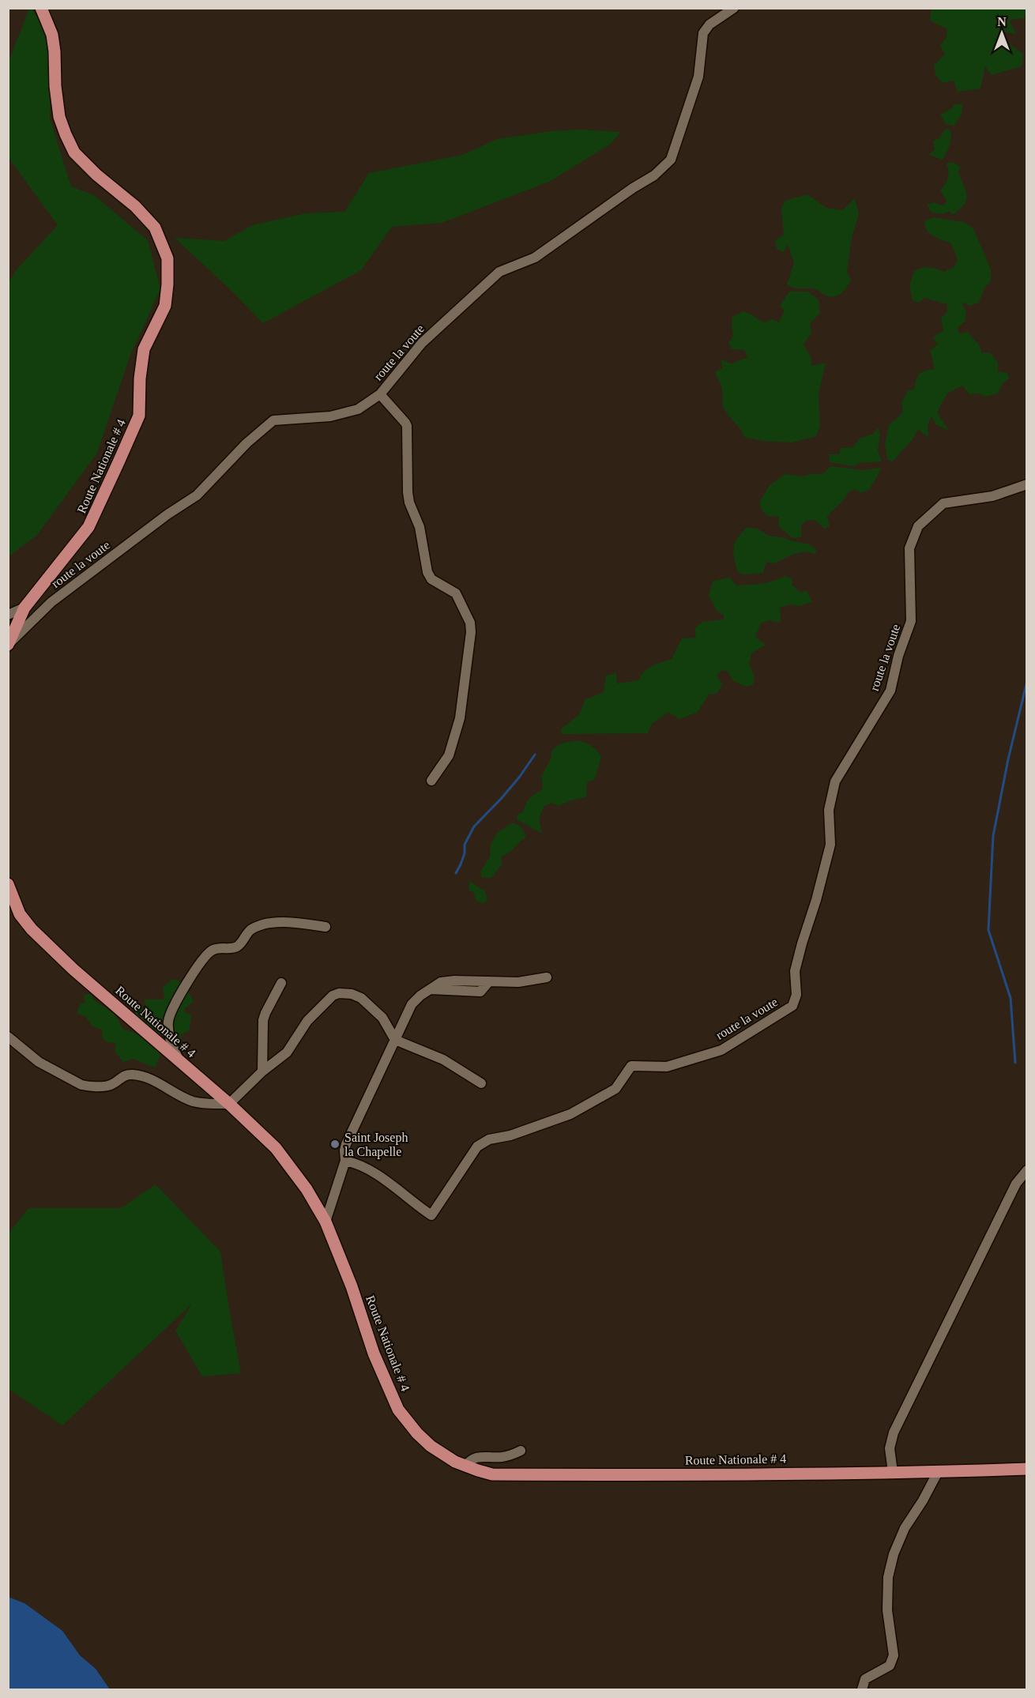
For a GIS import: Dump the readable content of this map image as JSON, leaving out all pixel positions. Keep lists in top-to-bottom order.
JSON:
{
  "streets": {
    "main road": ["Route Nationale # 4"],
    "street": ["route la voute"]
  },
  "crossings": [
    ["route la voute", "Route Nationale # 4"]
  ],
  "places": ["Saint Joseph la Chapelle"],
  "north": "top"
}
